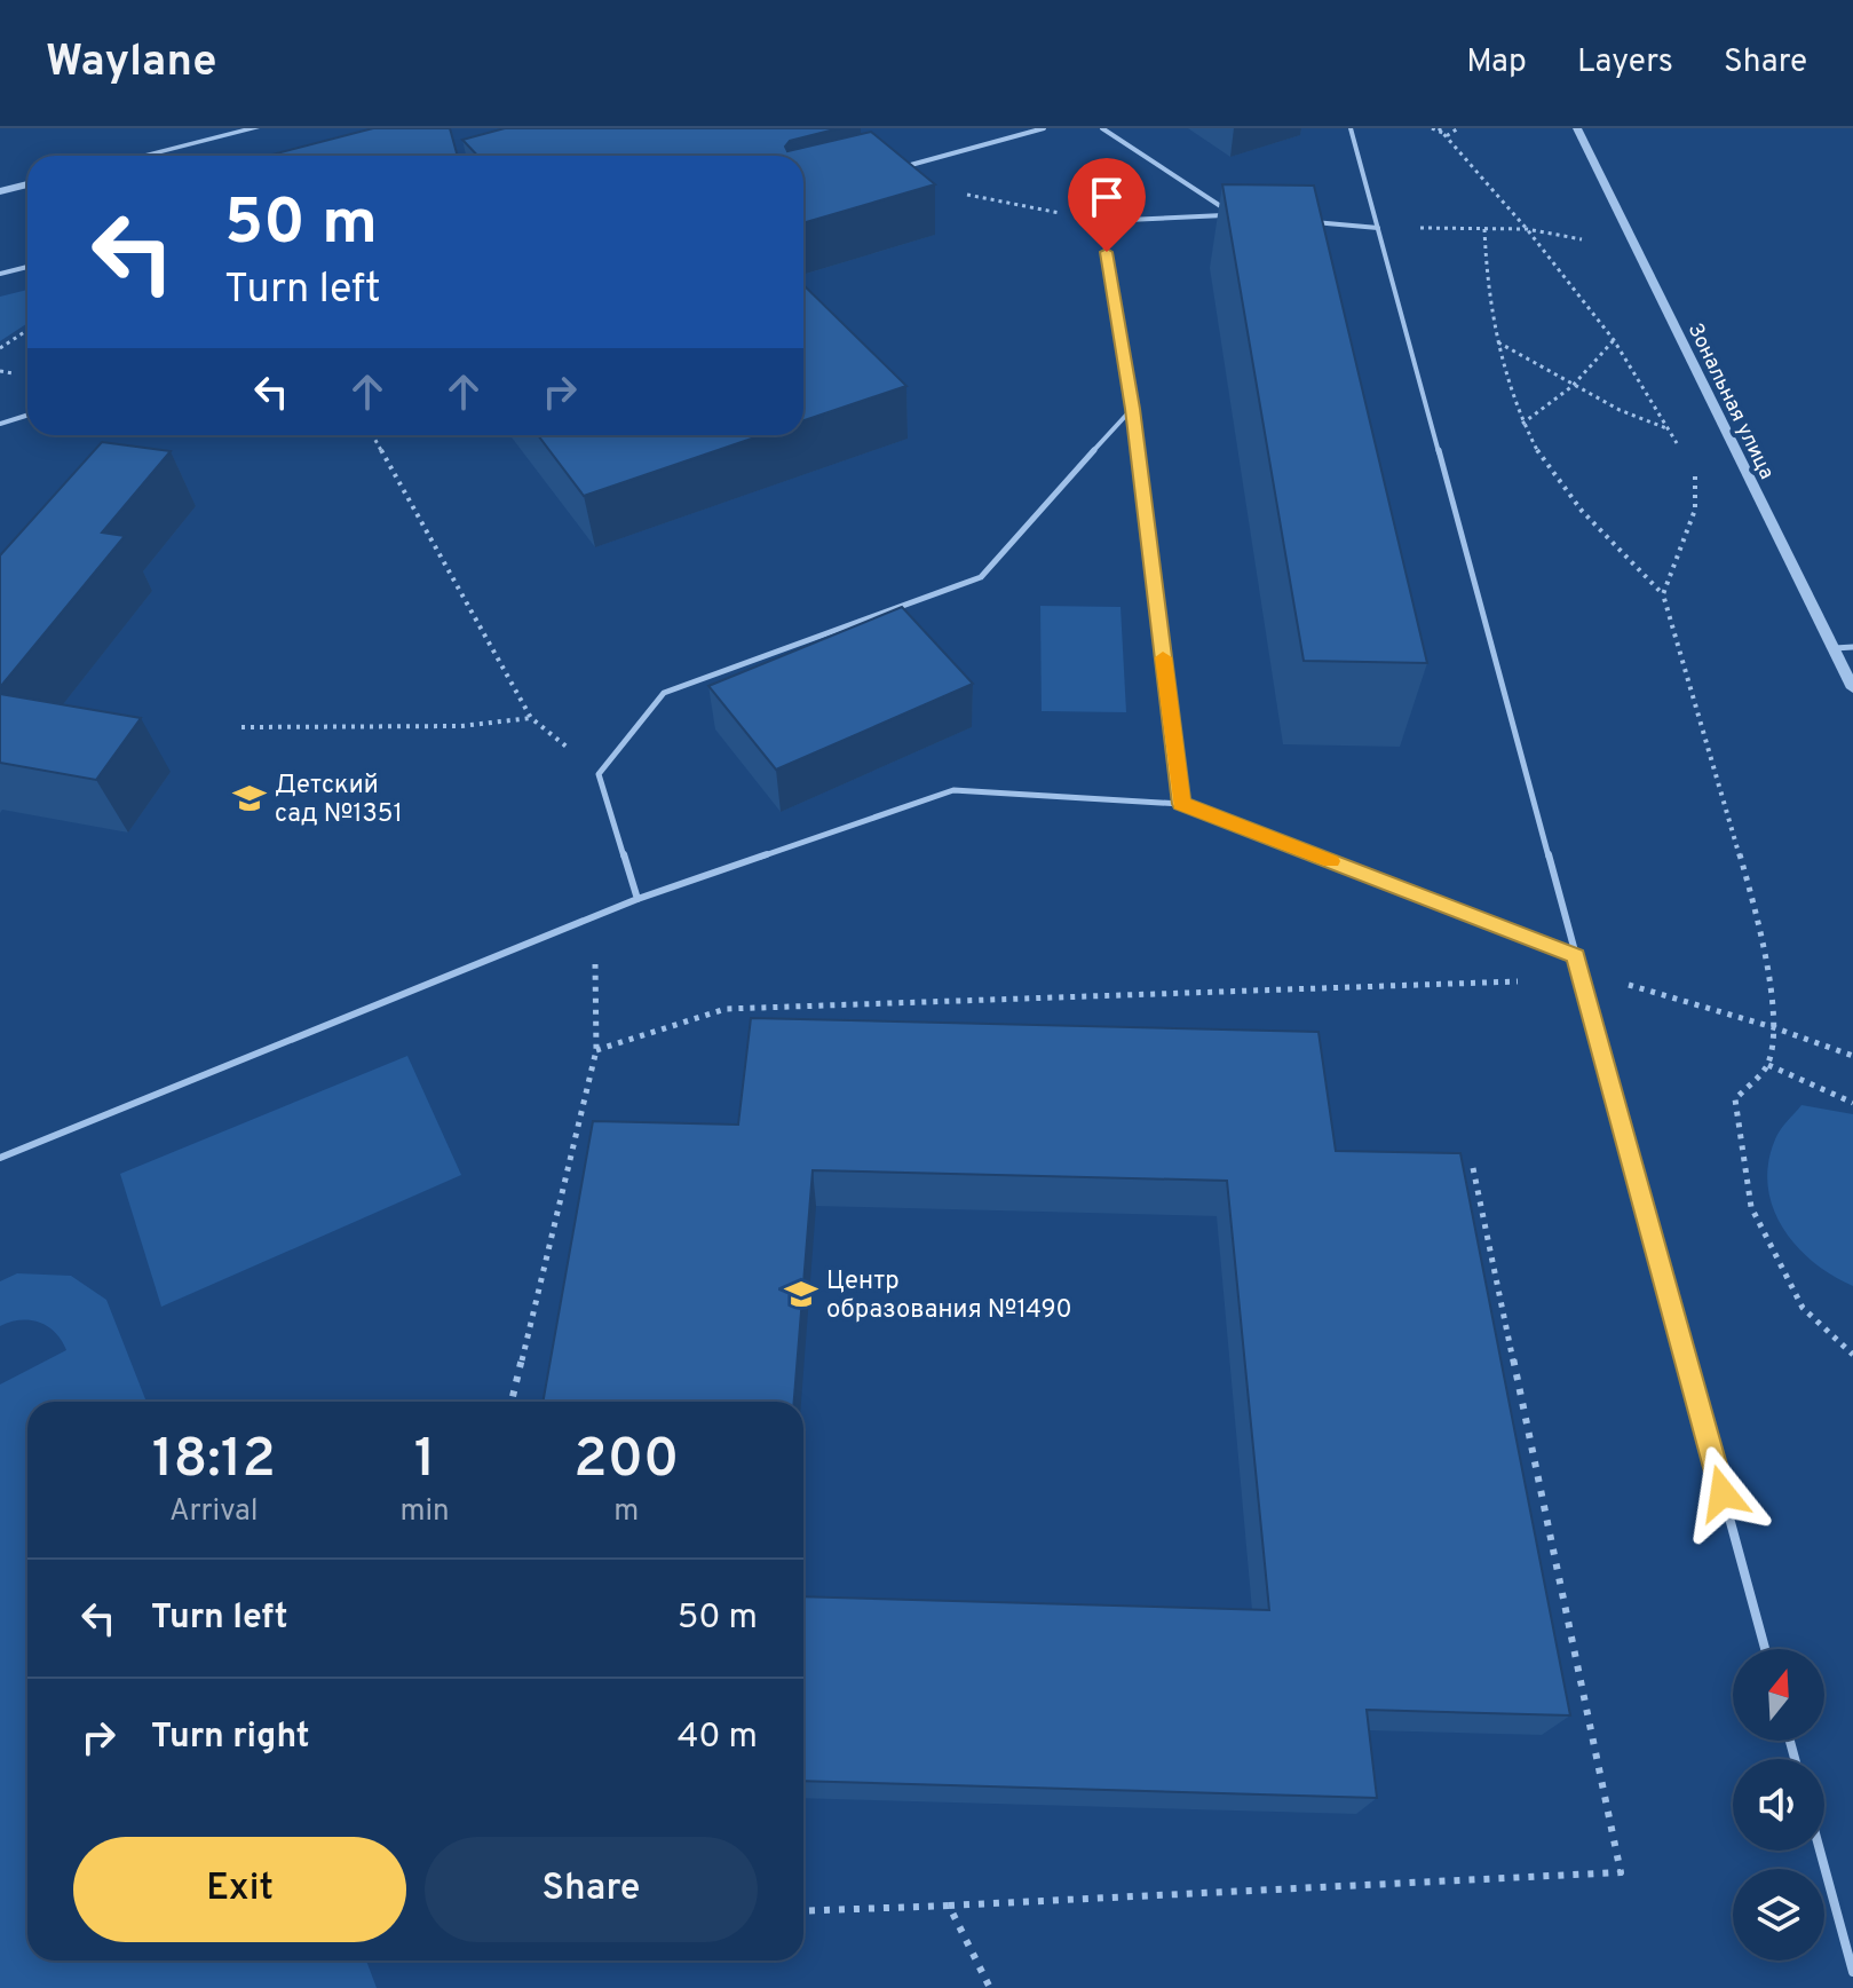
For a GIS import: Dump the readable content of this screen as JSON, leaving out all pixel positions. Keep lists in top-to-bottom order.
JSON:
{
  "streets": {
    "street": ["Зональная улица"]
  },
  "places": {
    "school or university": ["Детский сад №1351", "Центр образования №1490"]
  },
  "north": "top",
  "page": {
    "header": "Waylane",
    "nav": ["Map", "Layers", "Share"],
    "turn": ["50 m", "Turn left"],
    "eta": [
      "18:12",
      "Arrival",
      "1",
      "min",
      "200",
      "m"
    ],
    "list": [
      {
        "name": "Turn left",
        "value": "50 m"
      },
      {
        "name": "Turn right",
        "value": "40 m"
      }
    ],
    "buttons": ["Exit", "Share"]
  }
}
